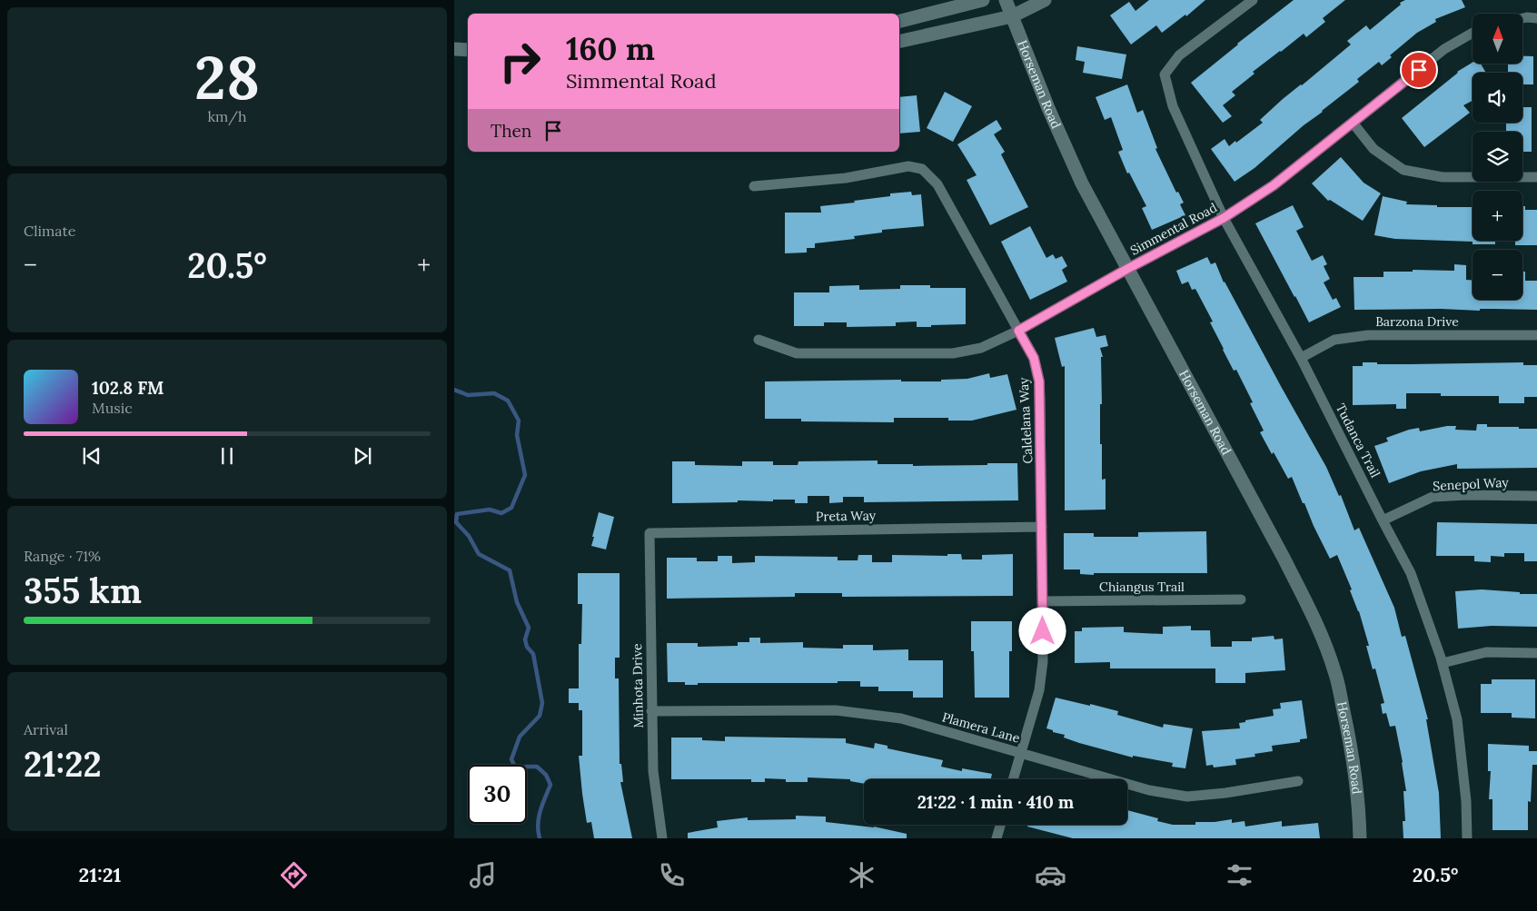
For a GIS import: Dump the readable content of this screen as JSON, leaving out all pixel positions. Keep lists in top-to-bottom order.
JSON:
{
  "streets": {
    "street": [
      "Horseman Road",
      "Simmental Road",
      "Barzona Drive",
      "Caldelana Way",
      "Tudanca Trail",
      "Senepol Way",
      "Preta Way",
      "Chiangus Trail",
      "Minhota Drive",
      "Plamera Lane"
    ]
  },
  "crossings": [
    ["Horseman Road", "Simmental Road"],
    ["Simmental Road", "Caldelana Way"],
    ["Simmental Road", "Tudanca Trail"],
    ["Barzona Drive", "Tudanca Trail"],
    ["Caldelana Way", "Preta Way"],
    ["Caldelana Way", "Chiangus Trail"],
    ["Caldelana Way", "Plamera Lane"],
    ["Tudanca Trail", "Senepol Way"],
    ["Preta Way", "Minhota Drive"],
    ["Minhota Drive", "Plamera Lane"]
  ],
  "north": "top",
  "page": {
    "tile": [
      ["28", "km/h"],
      "Climate",
      ["Range · 71%", "355 km"],
      ["Arrival", "21:22"]
    ],
    "map_buttons": ["+", "−"],
    "turn": ["160 m", "Simmental Road"],
    "then": "Then",
    "heat": ["−", "20.5°", "+"],
    "song": ["102.8 FM", "Music"],
    "limit": "30",
    "trip": "21:22 · 1 min · 410 m",
    "tabs": ["21:21", "20.5°"]
  }
}
